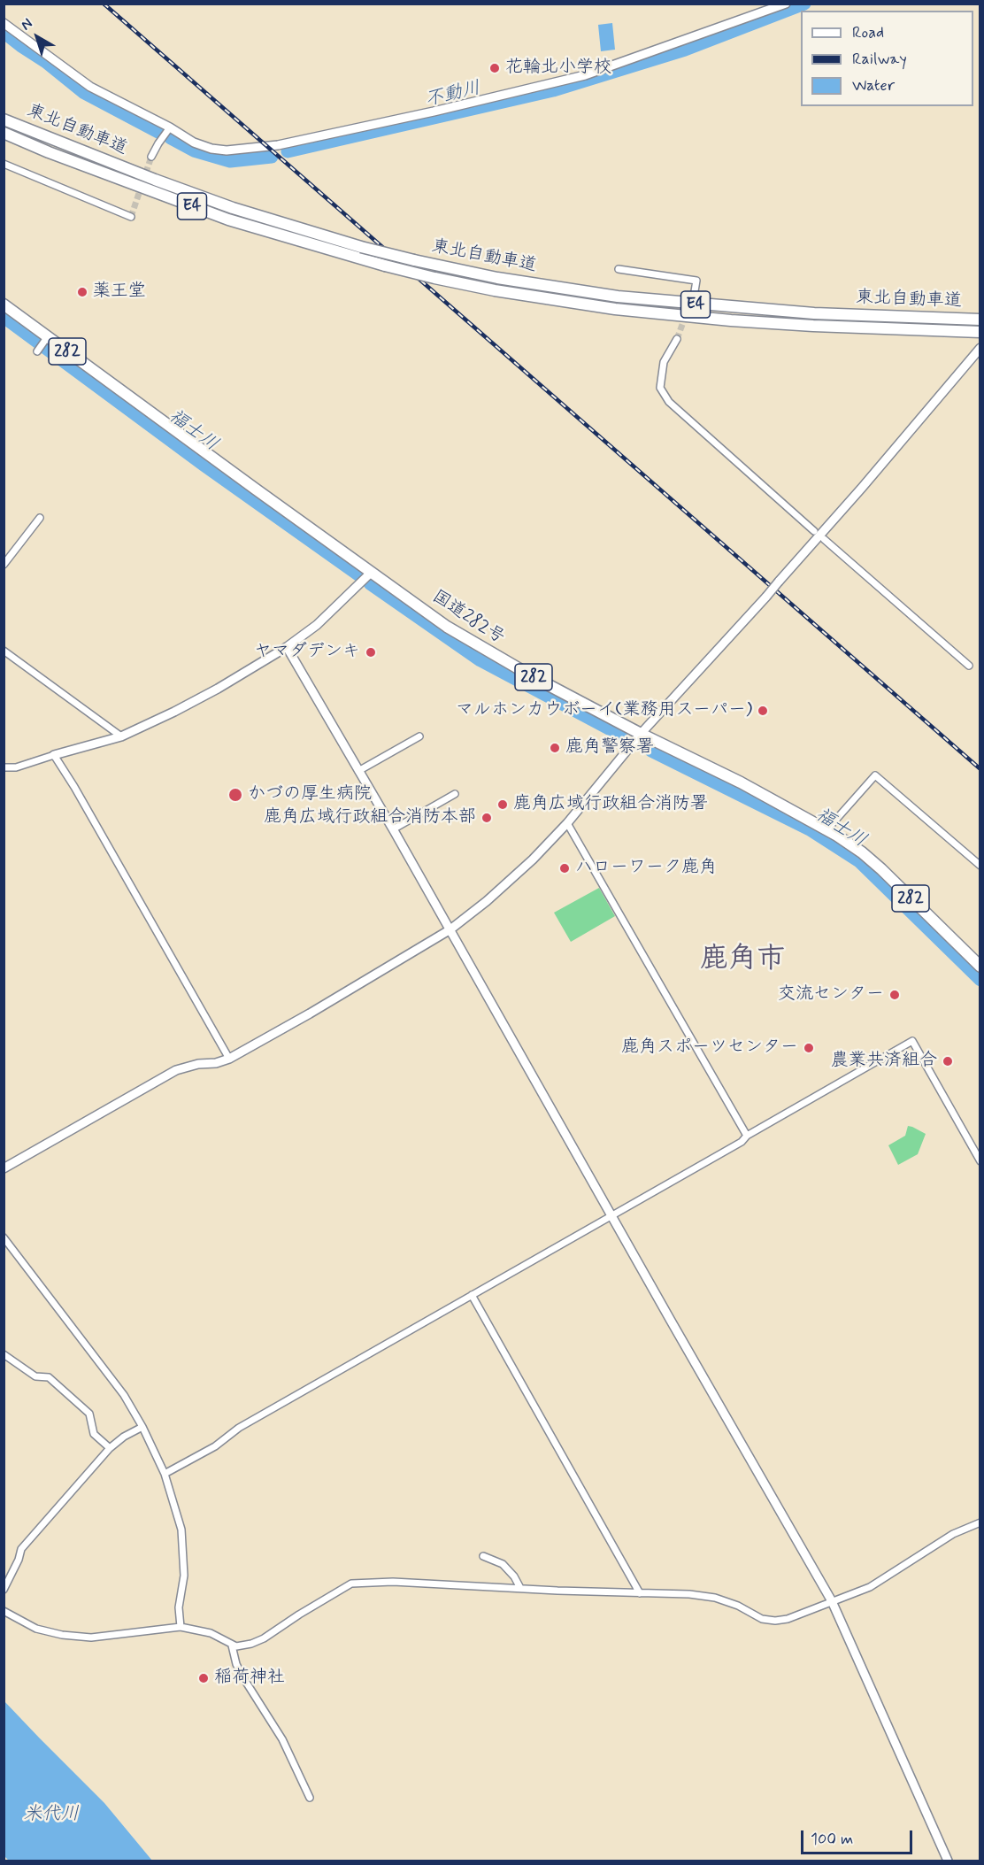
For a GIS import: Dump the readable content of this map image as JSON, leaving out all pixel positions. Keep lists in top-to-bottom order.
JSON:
{
  "streets": {
    "highway": [
      "東北自動車道",
      "E4",
      "282",
      "国道282号"
    ]
  },
  "districts": ["鹿角市"],
  "water": ["不動川", "福士川", "米代川"],
  "places": [
    "花輪北小学校",
    "薬王堂",
    "ヤマダデンキ",
    "マルホンカウボーイ(業務用スーパー)",
    "鹿角警察署",
    "かづの厚生病院",
    "鹿角広域行政組合消防署",
    "鹿角広域行政組合消防本部",
    "ハローワーク鹿角",
    "交流センター",
    "鹿角スポーツセンター",
    "農業共済組合",
    "稲荷神社"
  ],
  "legend": ["Road", "Railway", "Water"],
  "scale_bar": "100 m",
  "north": "top left"
}
